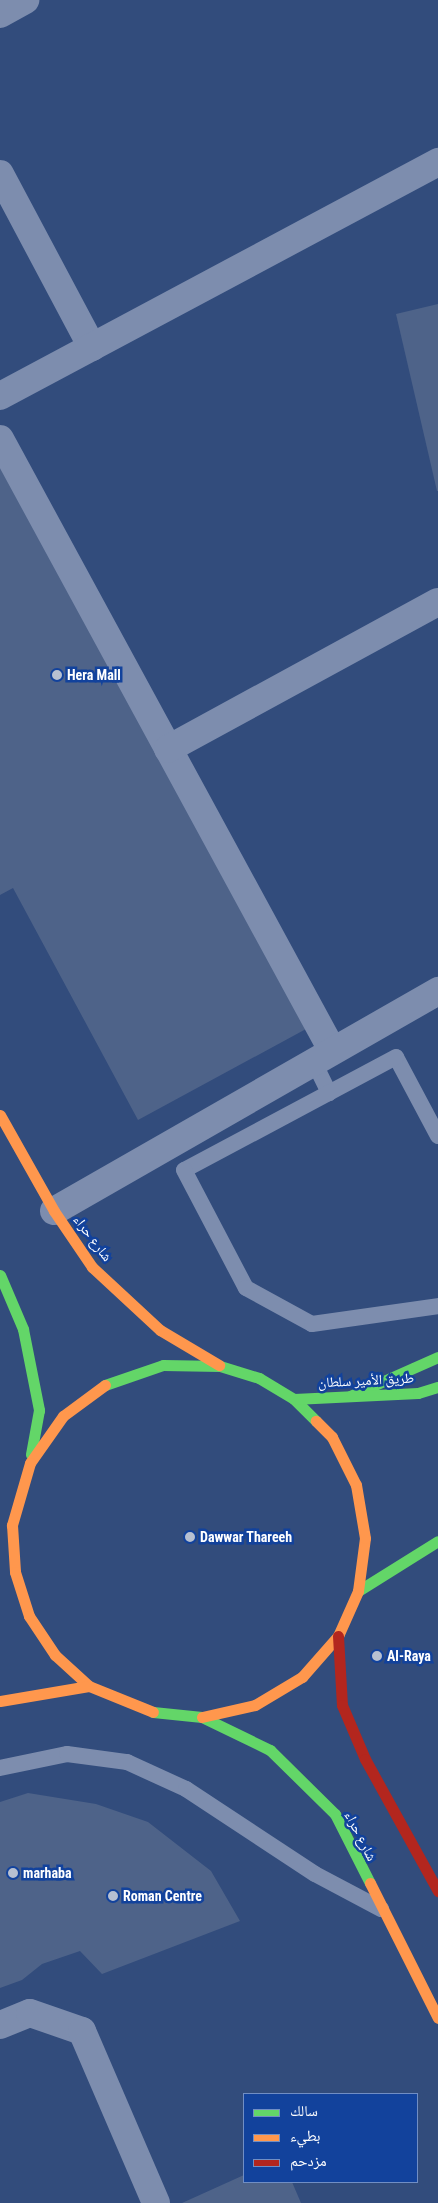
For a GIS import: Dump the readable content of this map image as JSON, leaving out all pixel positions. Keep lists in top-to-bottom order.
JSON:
{
  "streets": {
    "main road": ["شارع حراء", "طريق الأمير سلطان"]
  },
  "places": [
    "Hera Mall",
    "Dawwar Thareeh",
    "Al-Raya",
    "marhaba",
    "Roman Centre"
  ],
  "legend": ["سالك", "بطيء", "مزدحم"]
}
